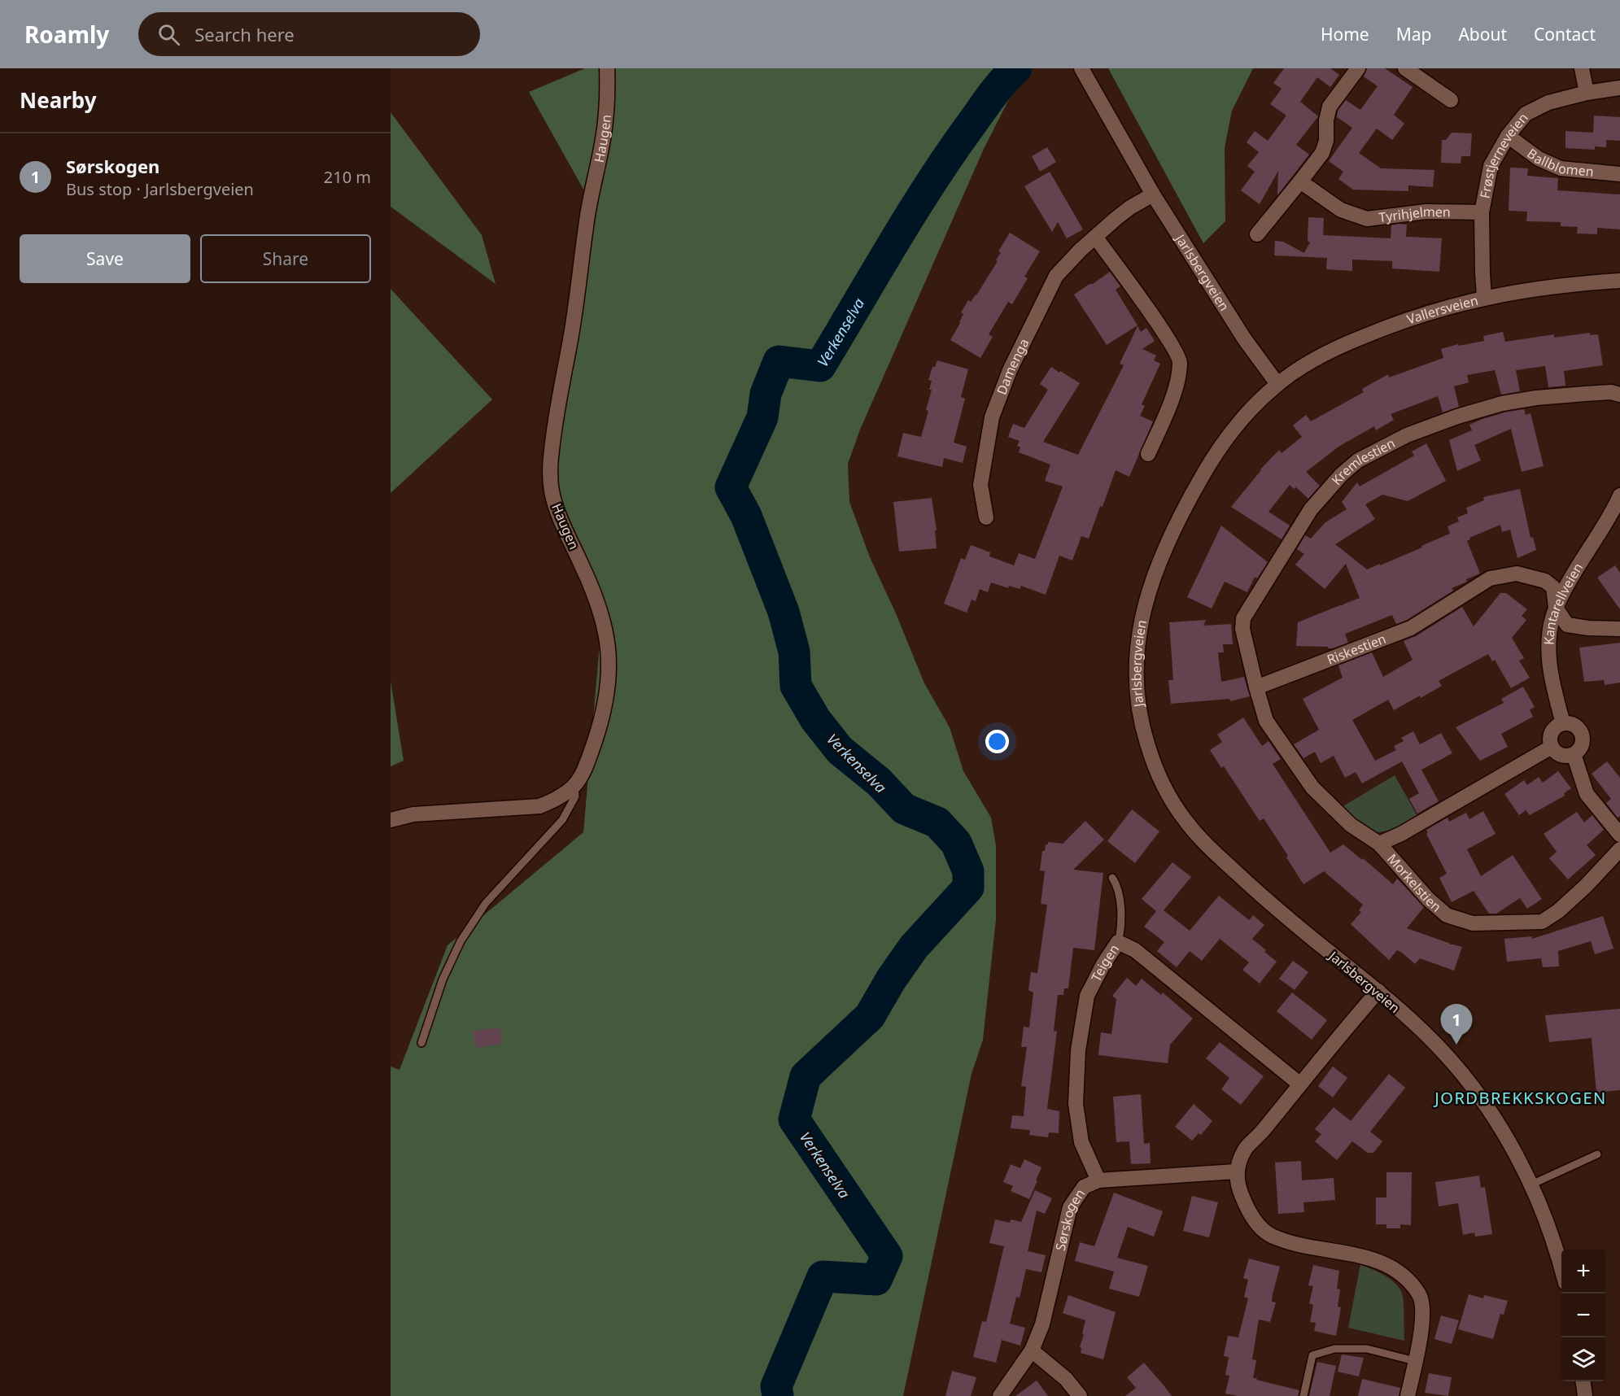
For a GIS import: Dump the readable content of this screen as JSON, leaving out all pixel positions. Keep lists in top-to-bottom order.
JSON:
{
  "streets": {
    "street": [
      "Haugen",
      "Frøstjerneveien",
      "Ballblomen",
      "Tyrihjelmen",
      "Jarlsbergveien",
      "Vallersveien",
      "Damenga",
      "Kremlestien",
      "Kantarellveien",
      "Riskestien",
      "Morkelstien",
      "Teigen",
      "Sørskogen"
    ]
  },
  "crossings": [
    ["Frøstjerneveien", "Ballblomen"],
    ["Frøstjerneveien", "Tyrihjelmen"],
    ["Frøstjerneveien", "Vallersveien"],
    ["Jarlsbergveien", "Vallersveien"],
    ["Jarlsbergveien", "Damenga"],
    ["Kremlestien", "Riskestien"],
    ["Kantarellveien", "Riskestien"],
    ["Kantarellveien", "Morkelstien"],
    ["Teigen", "Sørskogen"]
  ],
  "districts": ["JORDBREKKSKOGEN"],
  "water": ["Verkenselva"],
  "page": {
    "header": "Roamly",
    "search": "Search here",
    "nav": [
      "Home",
      "Map",
      "About",
      "Contact"
    ],
    "heading": "Nearby",
    "list": [
      {
        "mark": "1",
        "name": "Sørskogen",
        "note": "Bus stop · Jarlsbergveien",
        "value": "210 m"
      }
    ],
    "buttons": ["Save", "Share"],
    "pins": "1",
    "map_buttons": ["+", "−"]
  }
}
